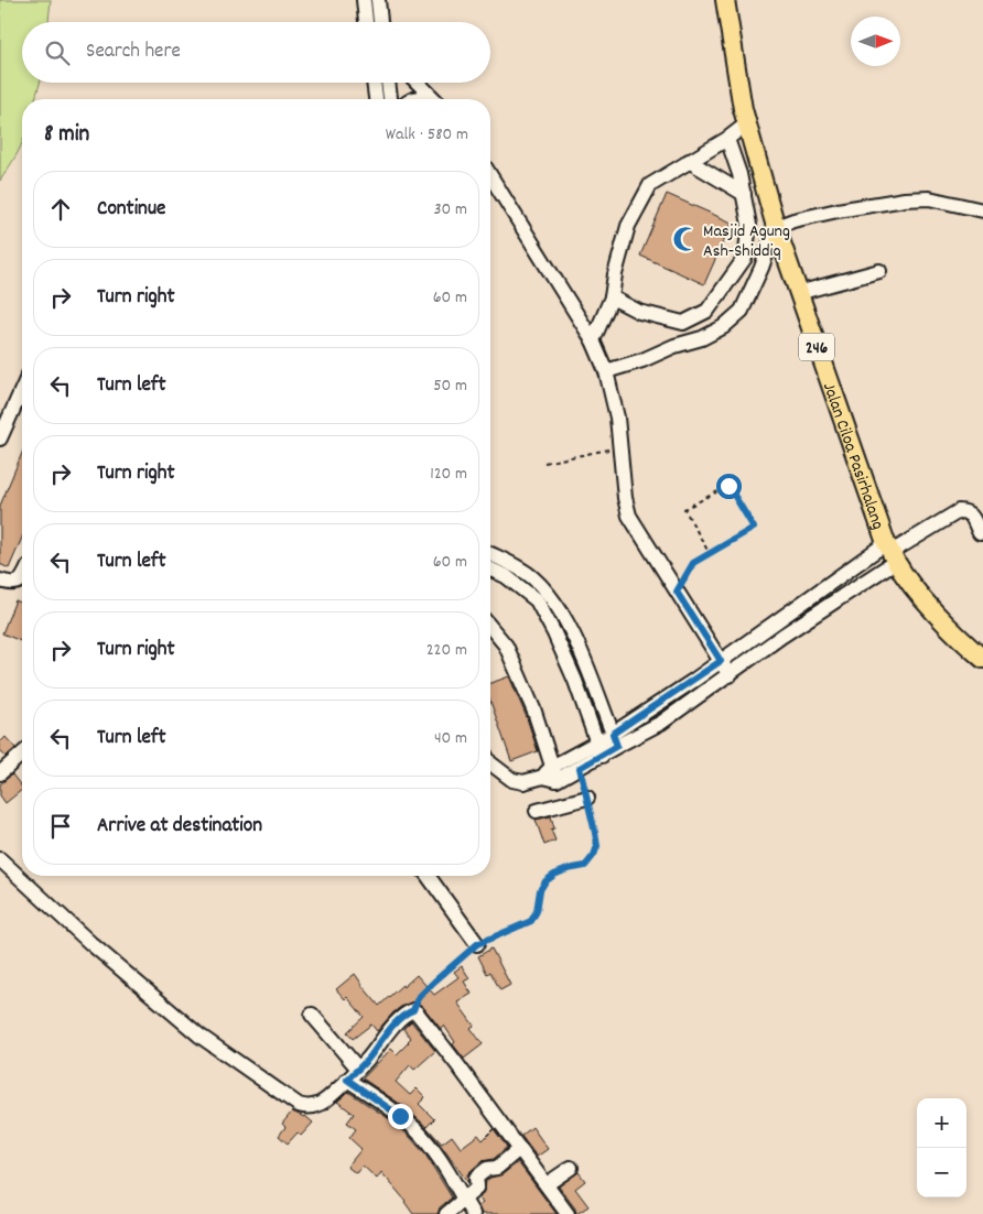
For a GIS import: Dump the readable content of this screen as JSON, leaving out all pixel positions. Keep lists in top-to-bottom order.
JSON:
{
  "streets": {
    "main road": ["246", "Jalan Ciloa Pasirhalang"]
  },
  "places": {
    "mosque": ["Masjid Agung Ash-Shiddiq"]
  },
  "north": "right",
  "page": {
    "search": "Search here",
    "heading": ["8 min", "Walk · 580 m"],
    "list": [
      ["Continue", "30 m"],
      ["Turn right", "60 m"],
      ["Turn left", "50 m"],
      ["Turn right", "120 m"],
      ["Turn left", "60 m"],
      ["Turn right", "220 m"],
      ["Turn left", "40 m"],
      "Arrive at destination"
    ],
    "map_buttons": ["+", "−"]
  }
}
